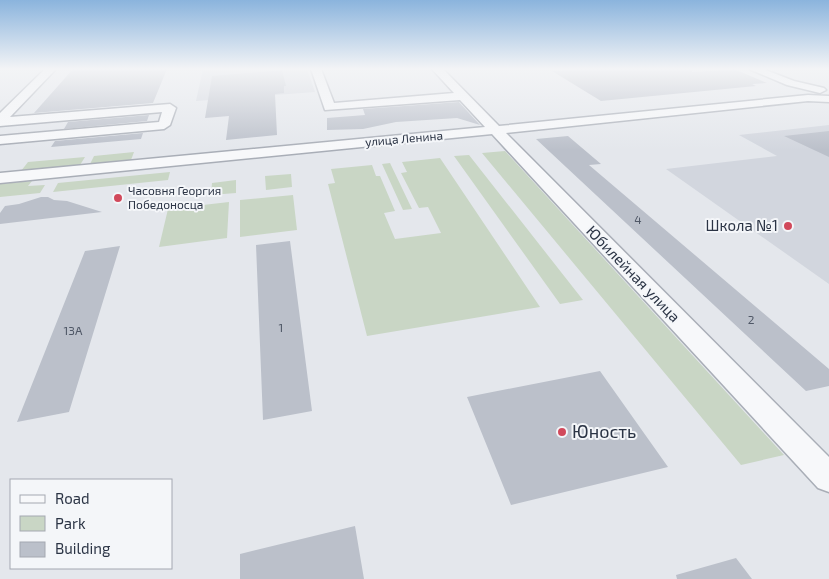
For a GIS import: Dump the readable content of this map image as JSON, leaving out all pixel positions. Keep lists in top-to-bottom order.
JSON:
{
  "streets": {
    "street": ["улица Ленина", "Юбилейная улица"]
  },
  "crossings": [
    ["улица Ленина", "Юбилейная улица"]
  ],
  "places": ["Часовня Георгия Победоносца", "Школа №1", "Юность"],
  "house_numbers": [
    "4",
    "2",
    "1",
    "13А"
  ],
  "legend": ["Road", "Park", "Building"]
}
